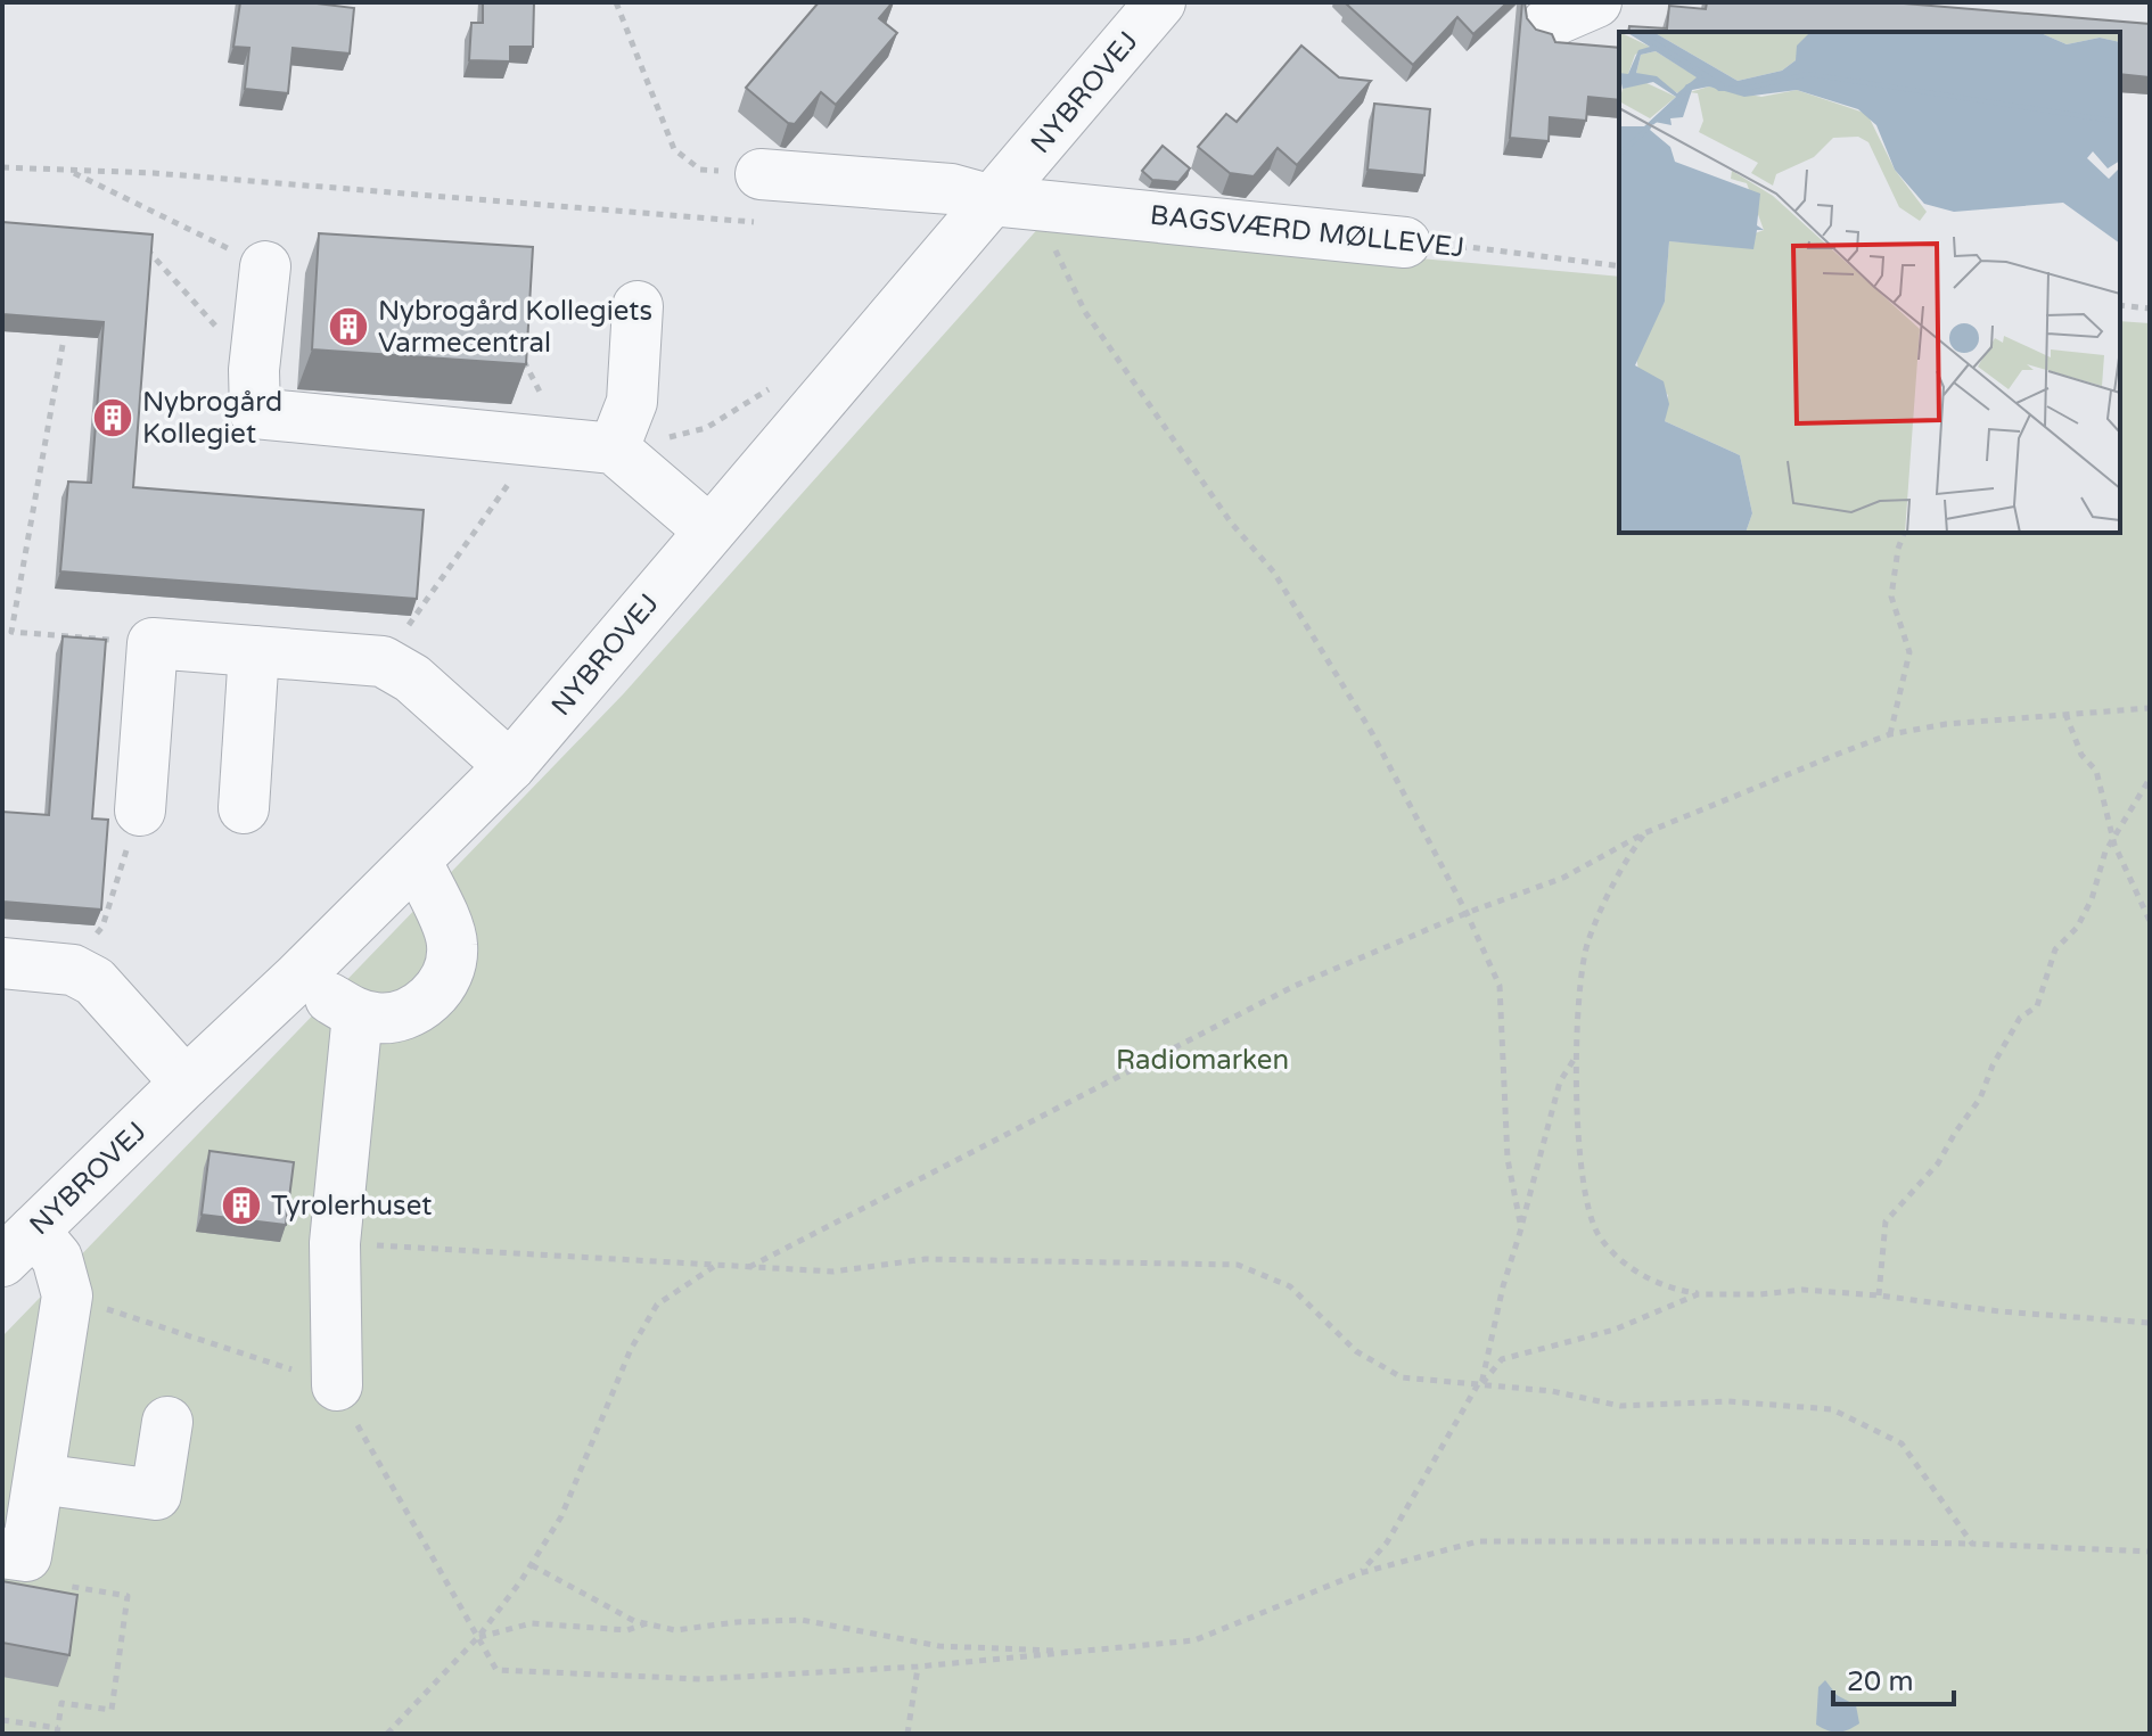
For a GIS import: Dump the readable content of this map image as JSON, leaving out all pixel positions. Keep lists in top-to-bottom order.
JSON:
{
  "streets": {
    "street": ["NYBROVEJ", "BAGSVÆRD MØLLEVEJ"]
  },
  "crossings": [
    ["NYBROVEJ", "BAGSVÆRD MØLLEVEJ"]
  ],
  "parks": ["Radiomarken"],
  "places": {
    "building": ["Nybrogård Kollegiets Varmecentral", "Nybrogård Kollegiet", "Tyrolerhuset"]
  },
  "scale_bar": "20 m"
}
